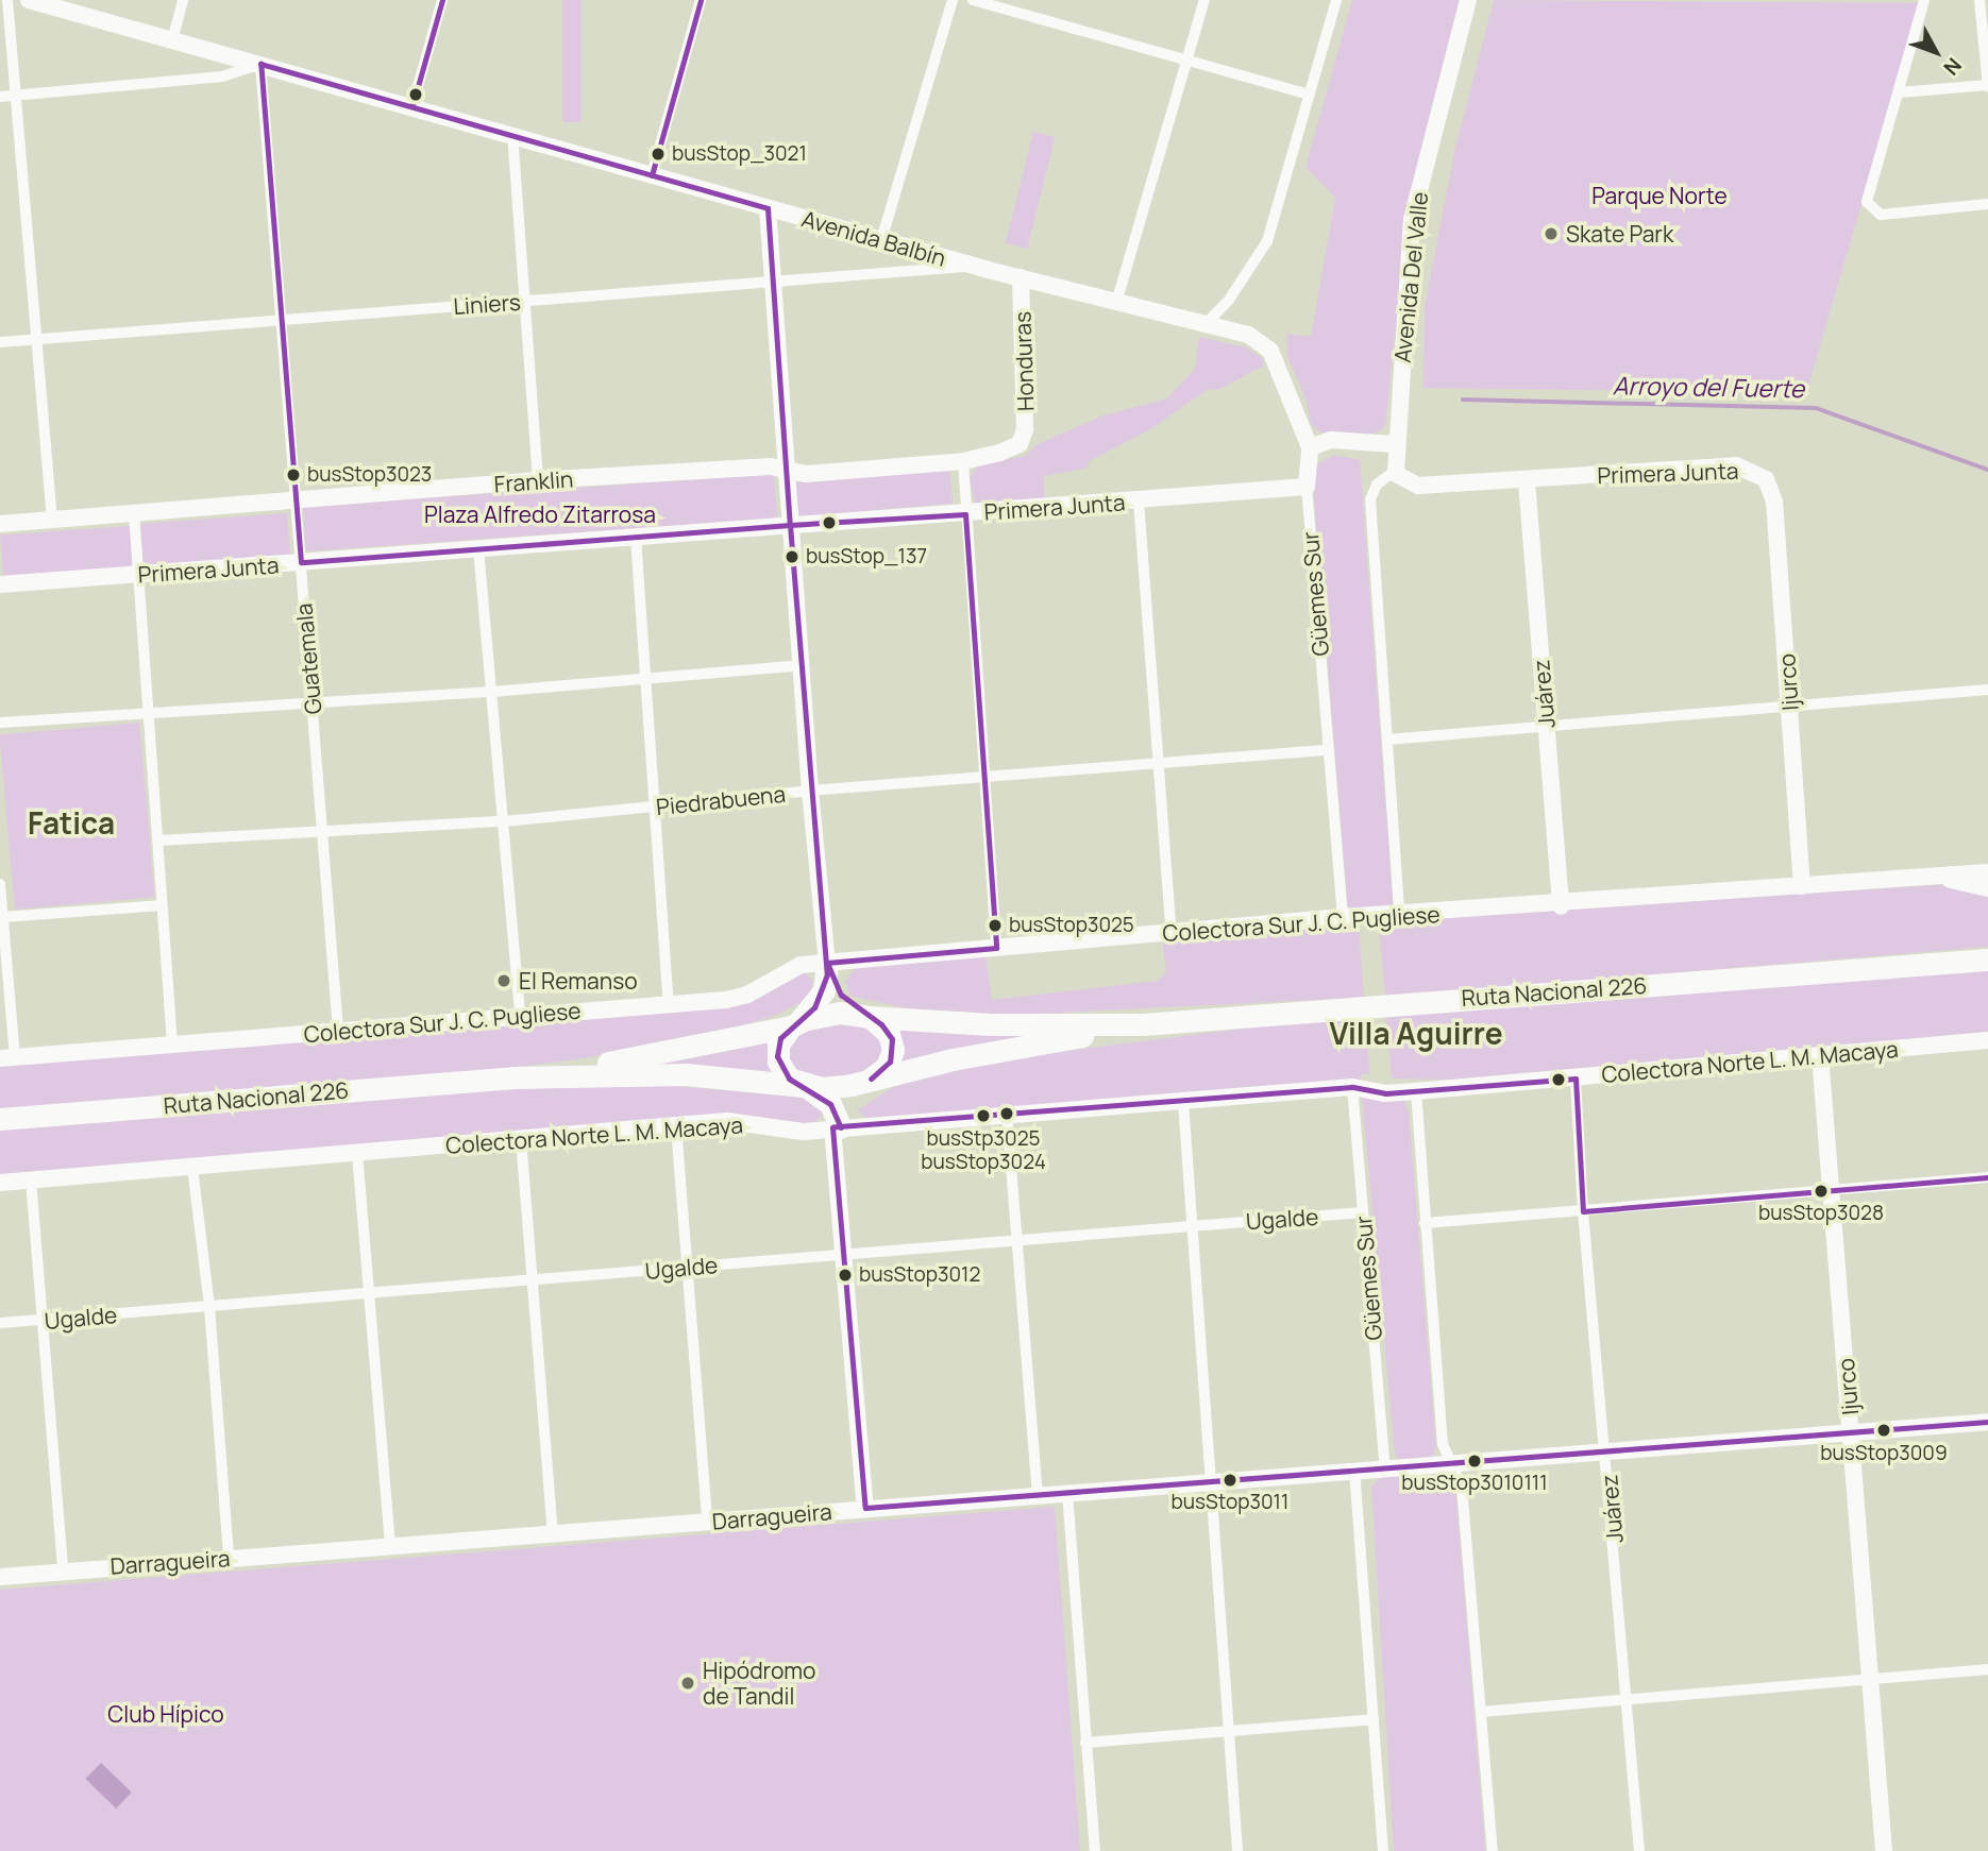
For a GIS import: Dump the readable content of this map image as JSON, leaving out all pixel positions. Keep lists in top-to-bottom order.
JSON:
{
  "streets": {
    "highway": ["Ruta Nacional 226"],
    "street": [
      "Avenida Balbín",
      "Avenida Del Valle",
      "Liniers",
      "Honduras",
      "Primera Junta",
      "Franklin",
      "Güemes Sur",
      "Guatemala",
      "Ijurco",
      "Juárez",
      "Piedrabuena",
      "Colectora Sur J. C. Pugliese",
      "Colectora Norte L. M. Macaya",
      "Ugalde",
      "Darragueira"
    ]
  },
  "crossings": [
    ["Avenida Balbín", "Liniers"],
    ["Avenida Balbín", "Honduras"],
    ["Avenida Balbín", "Güemes Sur"],
    ["Avenida Balbín", "Guatemala"],
    ["Avenida Del Valle", "Primera Junta"],
    ["Liniers", "Guatemala"],
    ["Honduras", "Franklin"],
    ["Primera Junta", "Güemes Sur"],
    ["Primera Junta", "Guatemala"],
    ["Primera Junta", "Ijurco"],
    ["Primera Junta", "Juárez"],
    ["Franklin", "Guatemala"],
    ["Güemes Sur", "Piedrabuena"],
    ["Güemes Sur", "Colectora Sur J. C. Pugliese"],
    ["Güemes Sur", "Colectora Norte L. M. Macaya"],
    ["Güemes Sur", "Ugalde"],
    ["Güemes Sur", "Darragueira"],
    ["Guatemala", "Piedrabuena"],
    ["Guatemala", "Colectora Sur J. C. Pugliese"],
    ["Ijurco", "Colectora Sur J. C. Pugliese"],
    ["Ijurco", "Colectora Norte L. M. Macaya"],
    ["Ijurco", "Darragueira"],
    ["Juárez", "Colectora Sur J. C. Pugliese"],
    ["Juárez", "Colectora Norte L. M. Macaya"],
    ["Juárez", "Darragueira"]
  ],
  "districts": ["Fatica", "Villa Aguirre"],
  "water": ["Arroyo del Fuerte"],
  "parks": ["Parque Norte", "Plaza Alfredo Zitarrosa", "Club Hípico"],
  "places": [
    "busStop_3021",
    "Skate Park",
    "busStop3023",
    "busStop_137",
    "busStop3025",
    "El Remanso",
    "busStp3025 busStop3024",
    "busStop3028",
    "busStop3012",
    "busStop3009",
    "busStop3010111",
    "busStop3011",
    "Hipódromo de Tandil"
  ],
  "north": "bottom right"
}
